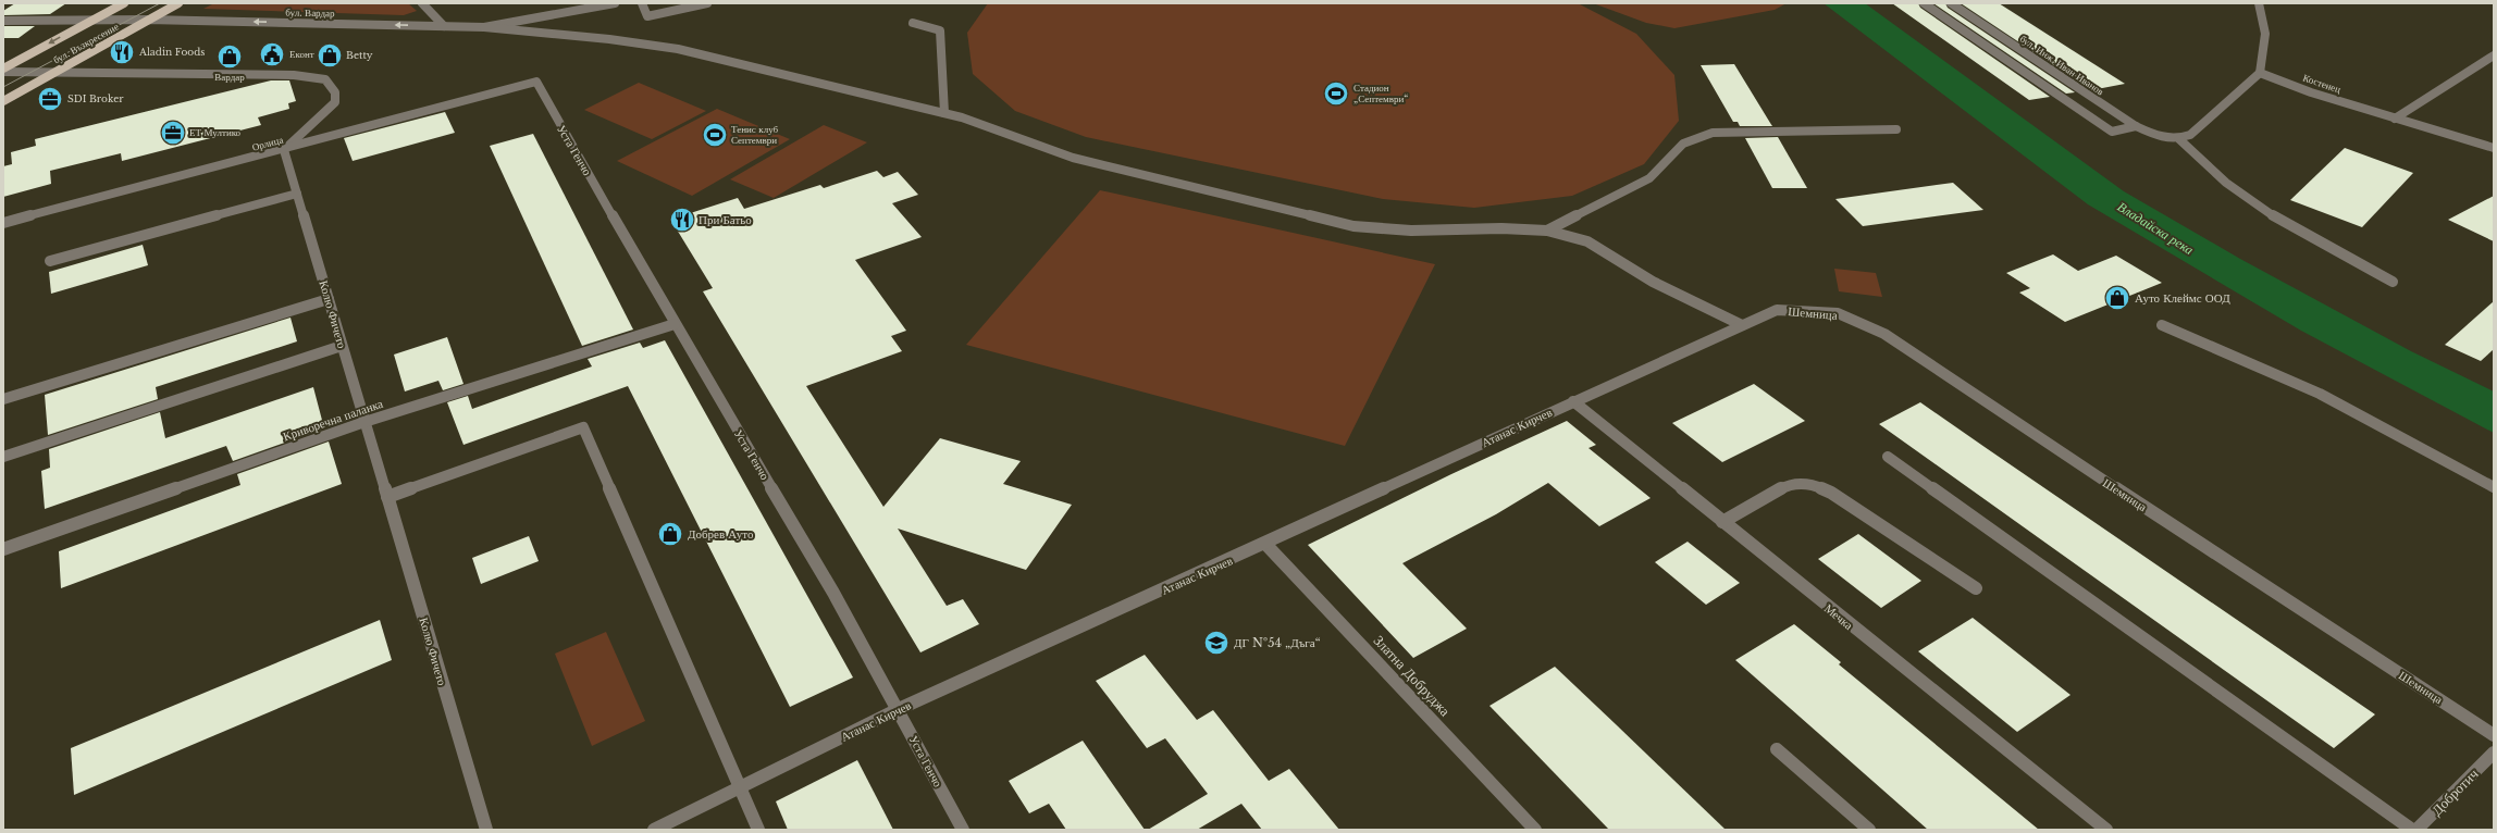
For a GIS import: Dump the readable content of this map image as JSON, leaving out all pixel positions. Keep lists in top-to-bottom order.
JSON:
{
  "streets": {
    "main road": ["бул. Възкресение"],
    "street": [
      "бул. Вардар",
      "бул. Инж. Иван Иванов",
      "Костенец",
      "Орлица",
      "Уста Генчо",
      "Шемница",
      "Колю Фичето",
      "Криворечна паланка",
      "Атанас Кирчев",
      "Мечка",
      "Златна Добруджа",
      "Добротич"
    ]
  },
  "crossings": [
    ["бул. Вардар", "бул. Възкресение"],
    ["Орлица", "Уста Генчо"],
    ["Орлица", "Колю Фичето"],
    ["Уста Генчо", "Криворечна паланка"],
    ["Уста Генчо", "Атанас Кирчев"],
    ["Шемница", "Атанас Кирчев"],
    ["Колю Фичето", "Криворечна паланка"],
    ["Атанас Кирчев", "Мечка"],
    ["Атанас Кирчев", "Златна Добруджа"]
  ],
  "one_way": ["бул. Вардар"],
  "water": ["Владайска река"],
  "places": {
    "restaurant": ["Aladin Foods", "При Батьо"],
    "public building": ["Еконт"],
    "shop": [
      "Betty",
      "Вардар",
      "Ауто Клеймс ООД",
      "Добрев Ауто"
    ],
    "sports": ["Стадион „Септември“", "Тенис клуб Септември"],
    "office": ["SDI Broker", "ЕТ Мултико"],
    "school or university": ["ДГ №54 „Дъга“"]
  }
}
